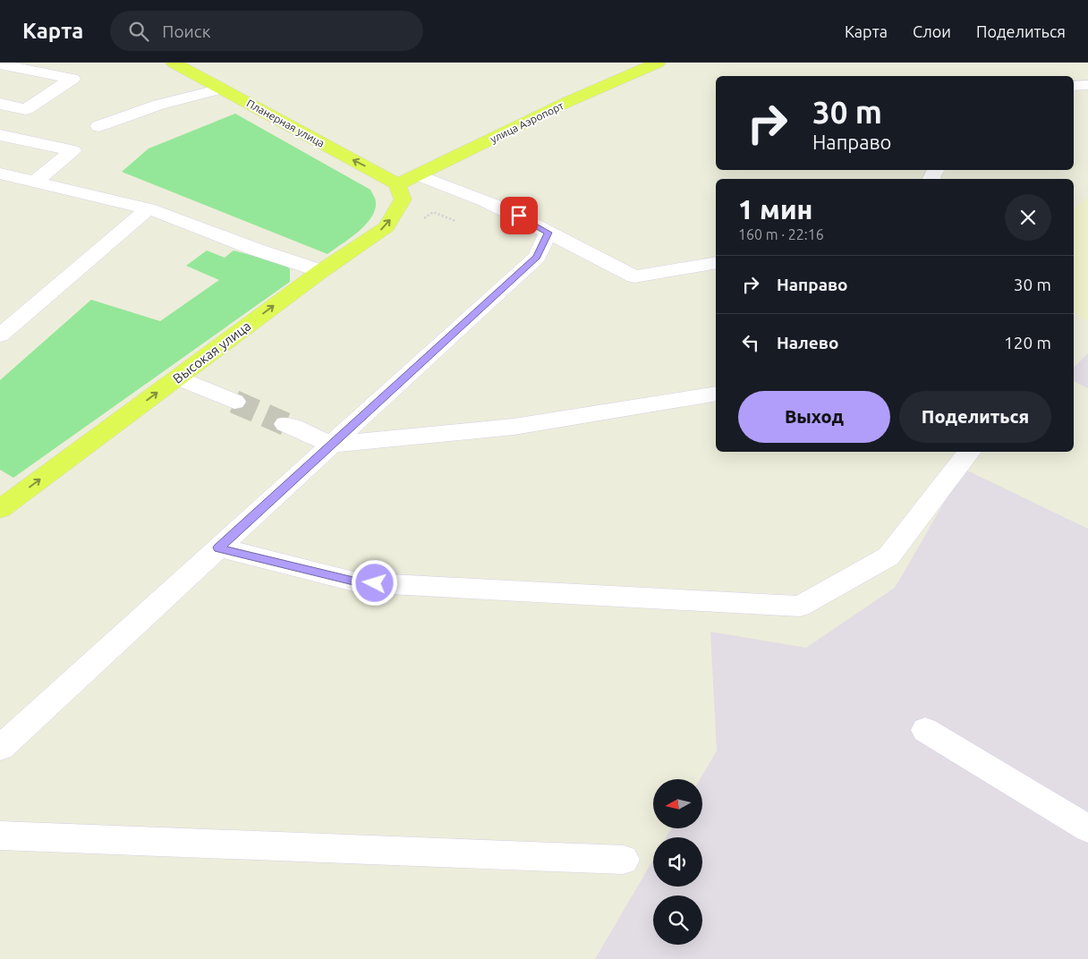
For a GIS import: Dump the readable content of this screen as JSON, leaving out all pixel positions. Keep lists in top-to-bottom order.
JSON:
{
  "streets": {
    "main road": ["улица Аэропорт", "Планерная улица", "Высокая улица"]
  },
  "crossings": [
    ["улица Аэропорт", "Планерная улица"],
    ["улица Аэропорт", "Высокая улица"],
    ["Планерная улица", "Высокая улица"]
  ],
  "one_way": ["Планерная улица", "Высокая улица"],
  "north": "left",
  "page": {
    "header": "Карта",
    "search": "Поиск",
    "nav": ["Карта", "Слои", "Поделиться"],
    "turn": ["30 m", "Направо"],
    "heading": ["1 мин", "160 m · 22:16"],
    "list": [
      {
        "name": "Направо",
        "value": "30 m"
      },
      {
        "name": "Налево",
        "value": "120 m"
      }
    ],
    "buttons": ["Выход", "Поделиться"]
  }
}
